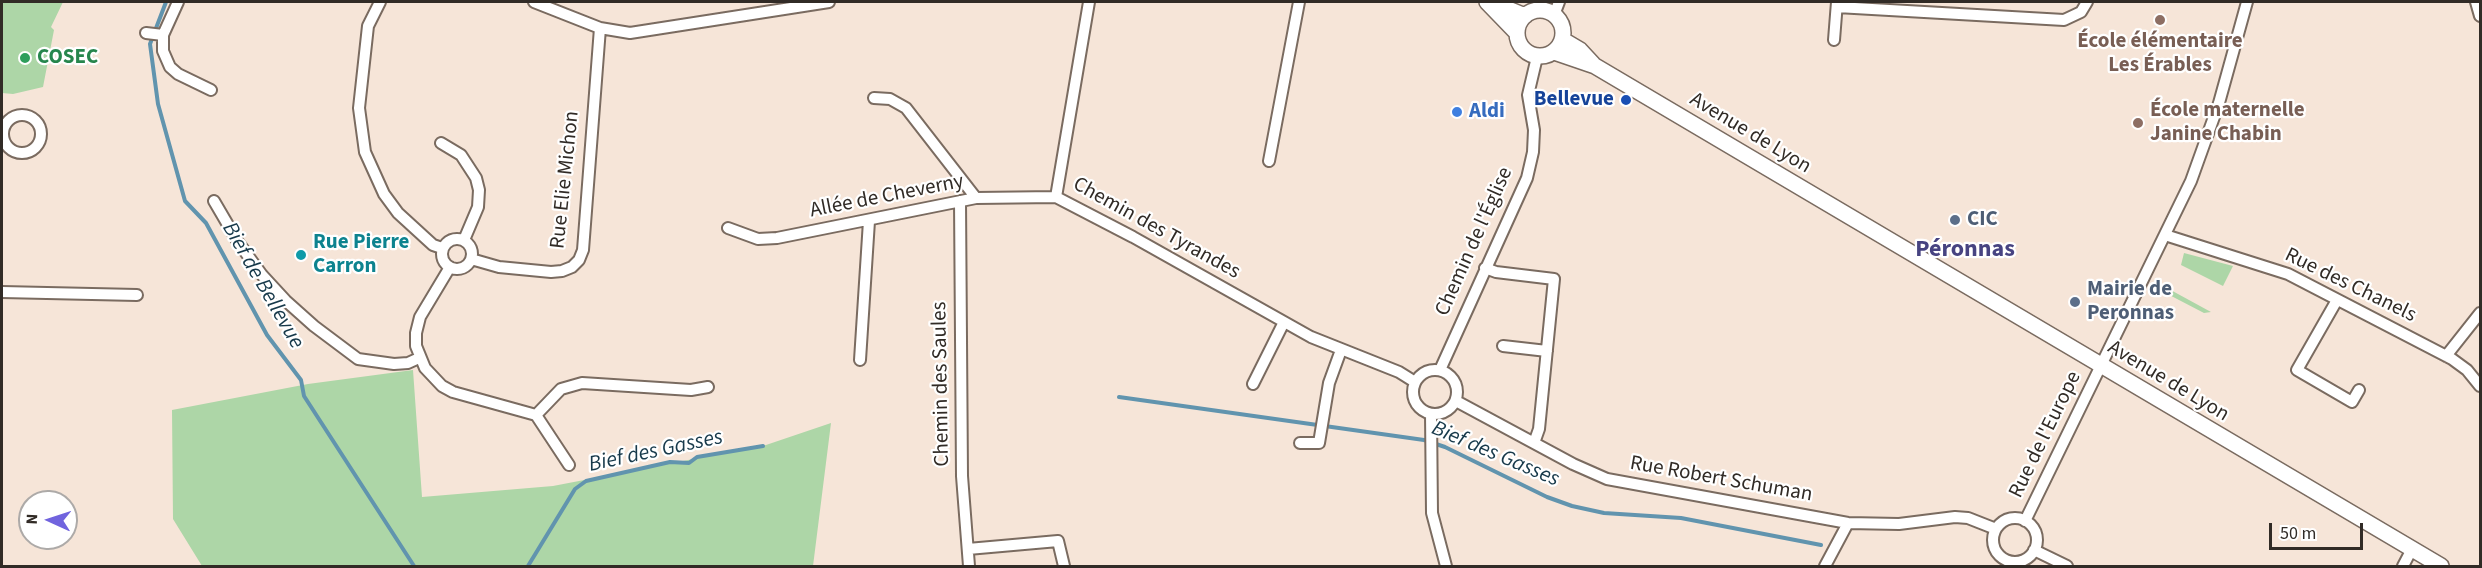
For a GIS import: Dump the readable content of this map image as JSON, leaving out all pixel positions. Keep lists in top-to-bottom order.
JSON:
{
  "streets": {
    "main road": ["Avenue de Lyon"],
    "street": [
      "Rue Elie Michon",
      "Allée de Cheverny",
      "Chemin des Tyrandes",
      "Chemin de l'Église",
      "Rue des Chanels",
      "Chemin des Saules",
      "Rue de l'Europe",
      "Rue Robert Schuman"
    ]
  },
  "crossings": [
    ["Avenue de Lyon", "Chemin de l'Église"],
    ["Avenue de Lyon", "Rue de l'Europe"],
    ["Allée de Cheverny", "Chemin des Tyrandes"],
    ["Allée de Cheverny", "Chemin des Saules"],
    ["Chemin des Tyrandes", "Chemin de l'Église"],
    ["Chemin des Tyrandes", "Rue Robert Schuman"],
    ["Chemin de l'Église", "Rue Robert Schuman"],
    ["Rue des Chanels", "Rue de l'Europe"],
    ["Rue de l'Europe", "Rue Robert Schuman"]
  ],
  "districts": ["Péronnas"],
  "water": ["Bief de Bellevue", "Bief des Gasses"],
  "places": [
    "École élémentaire Les Érables",
    "COSEC",
    "Bellevue",
    "Aldi",
    "École maternelle Janine Chabin",
    "CIC",
    "Rue Pierre Carron",
    "Mairie de Peronnas"
  ],
  "scale_bar": "50 m",
  "north": "left"
}
